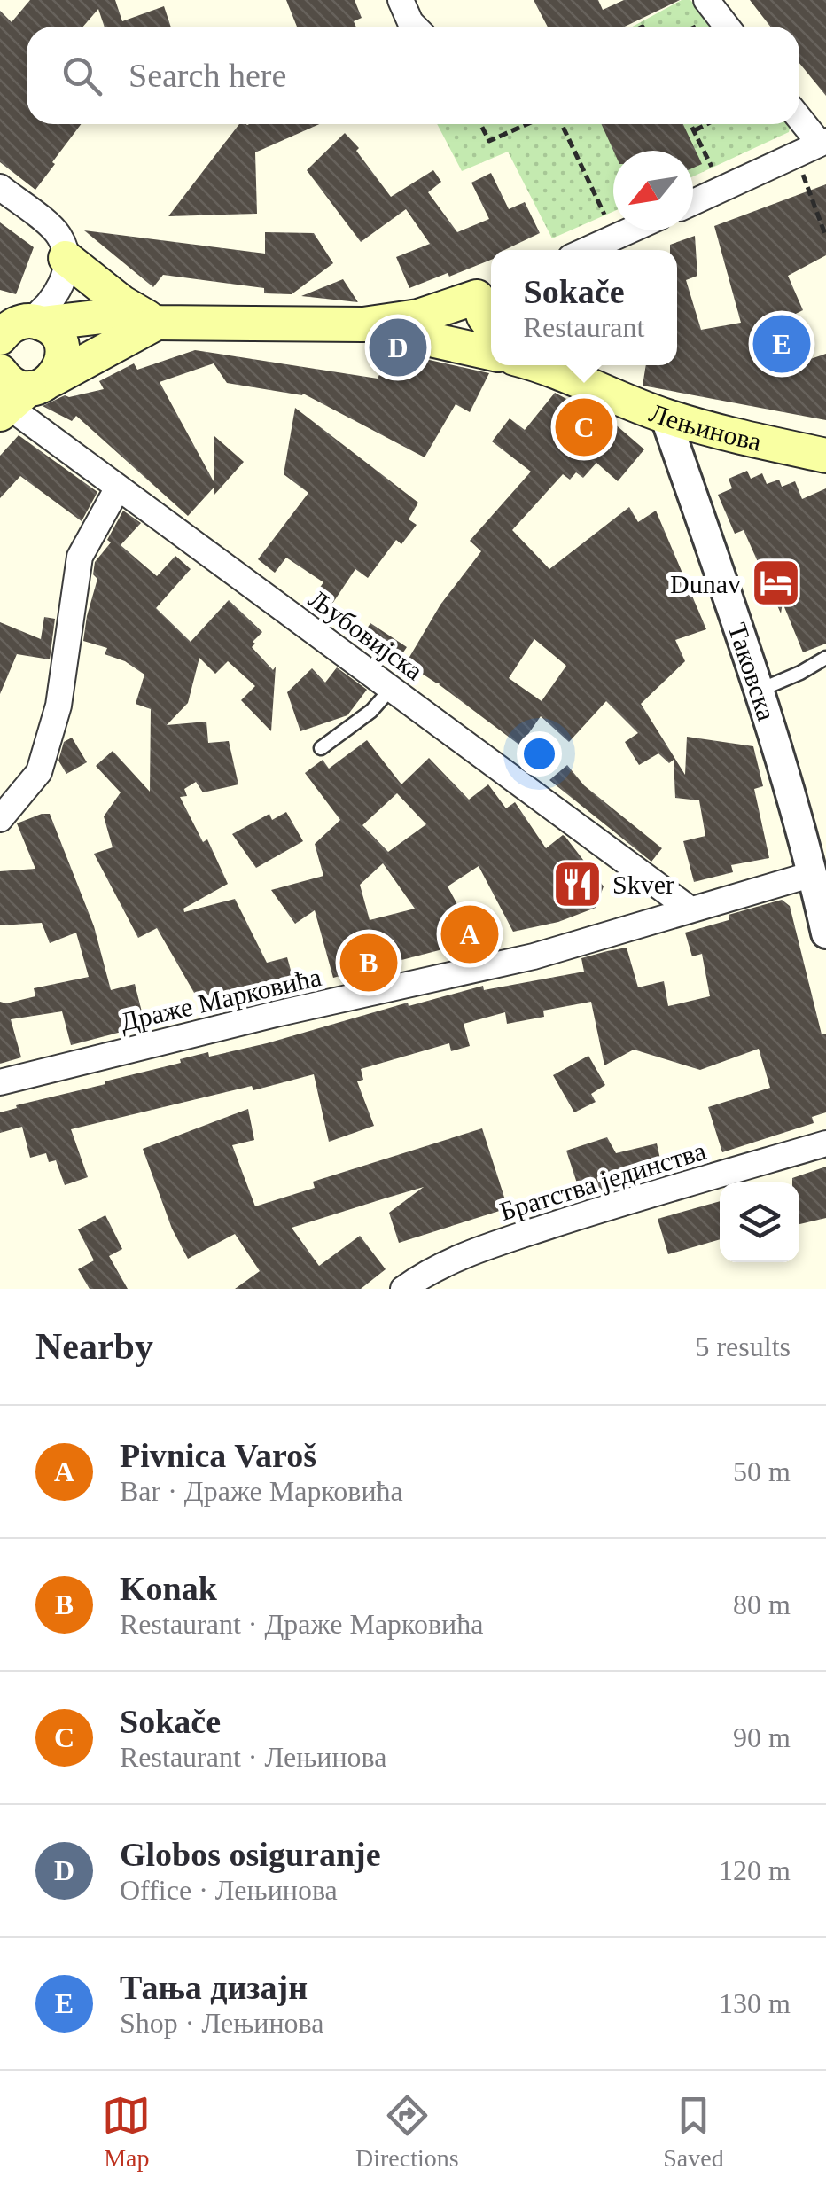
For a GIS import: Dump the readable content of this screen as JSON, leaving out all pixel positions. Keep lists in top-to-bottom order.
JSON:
{
  "streets": {
    "main road": ["Лењинова"],
    "street": [
      "Љубовијска",
      "Таковска",
      "Драже Марковића",
      "Братства јединства"
    ]
  },
  "crossings": [
    ["Лењинова", "Таковска"],
    ["Љубовијска", "Драже Марковића"],
    ["Таковска", "Драже Марковића"]
  ],
  "places": {
    "hotel": ["Dunav"],
    "restaurant": ["Skver"]
  },
  "north": "bottom left",
  "page": {
    "search": "Search here",
    "popup": ["Sokače", "Restaurant"],
    "pins": [
      "E",
      "D",
      "C",
      "A",
      "B"
    ],
    "heading": ["Nearby", "5 results"],
    "list": [
      {
        "mark": "A",
        "name": "Pivnica Varoš",
        "note": "Bar · Драже Марковића",
        "value": "50 m"
      },
      {
        "mark": "B",
        "name": "Konak",
        "note": "Restaurant · Драже Марковића",
        "value": "80 m"
      },
      {
        "mark": "C",
        "name": "Sokače",
        "note": "Restaurant · Лењинова",
        "value": "90 m"
      },
      {
        "mark": "D",
        "name": "Globos osiguranje",
        "note": "Office · Лењинова",
        "value": "120 m"
      },
      {
        "mark": "E",
        "name": "Тања дизајн",
        "note": "Shop · Лењинова",
        "value": "130 m"
      }
    ],
    "nav": ["Map", "Directions", "Saved"]
  }
}
